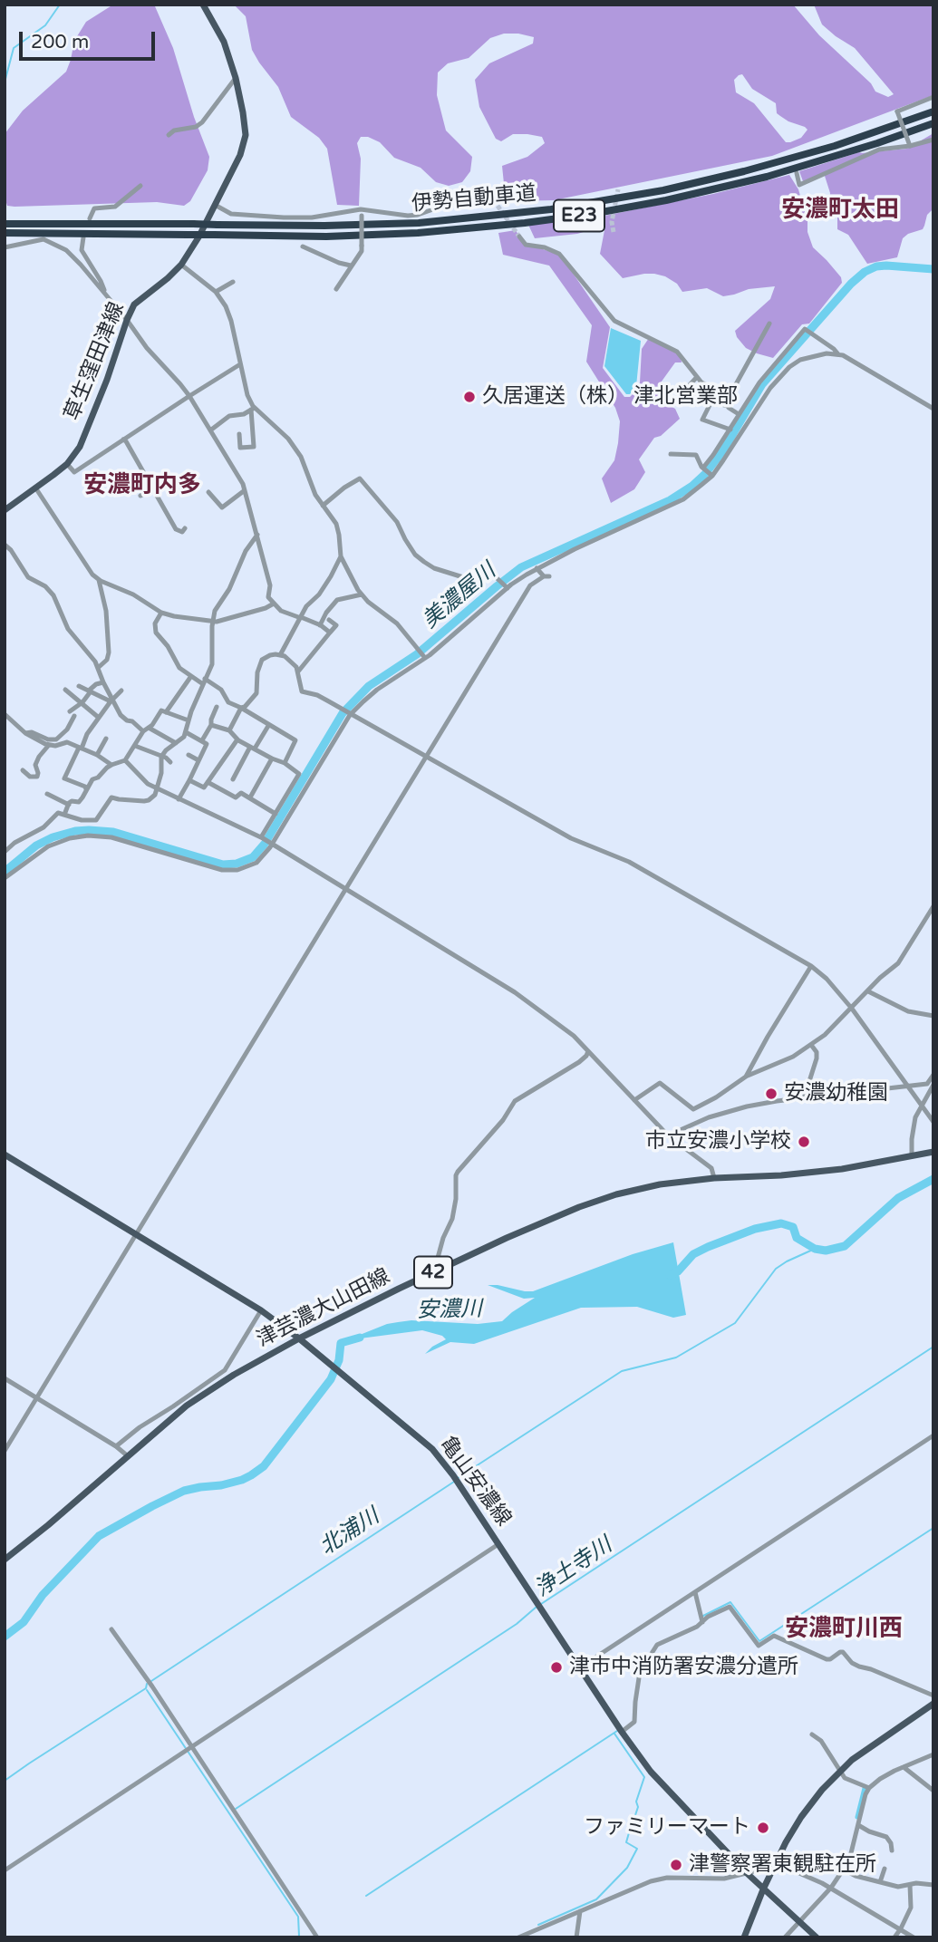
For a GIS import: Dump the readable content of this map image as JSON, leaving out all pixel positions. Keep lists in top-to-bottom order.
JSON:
{
  "streets": {
    "highway": ["伊勢自動車道", "E23"],
    "main road": [
      "草生窪田津線",
      "42",
      "津芸濃大山田線",
      "亀山安濃線"
    ]
  },
  "crossings": [
    ["津芸濃大山田線", "亀山安濃線"]
  ],
  "districts": ["安濃町太田", "安濃町内多", "安濃町川西"],
  "water": [
    "美濃屋川",
    "安濃川",
    "北浦川",
    "浄土寺川"
  ],
  "places": [
    "久居運送（株） 津北営業部",
    "安濃幼稚園",
    "市立安濃小学校",
    "津市中消防署安濃分遣所",
    "ファミリーマート",
    "津警察署東観駐在所"
  ],
  "scale_bar": "200 m"
}
